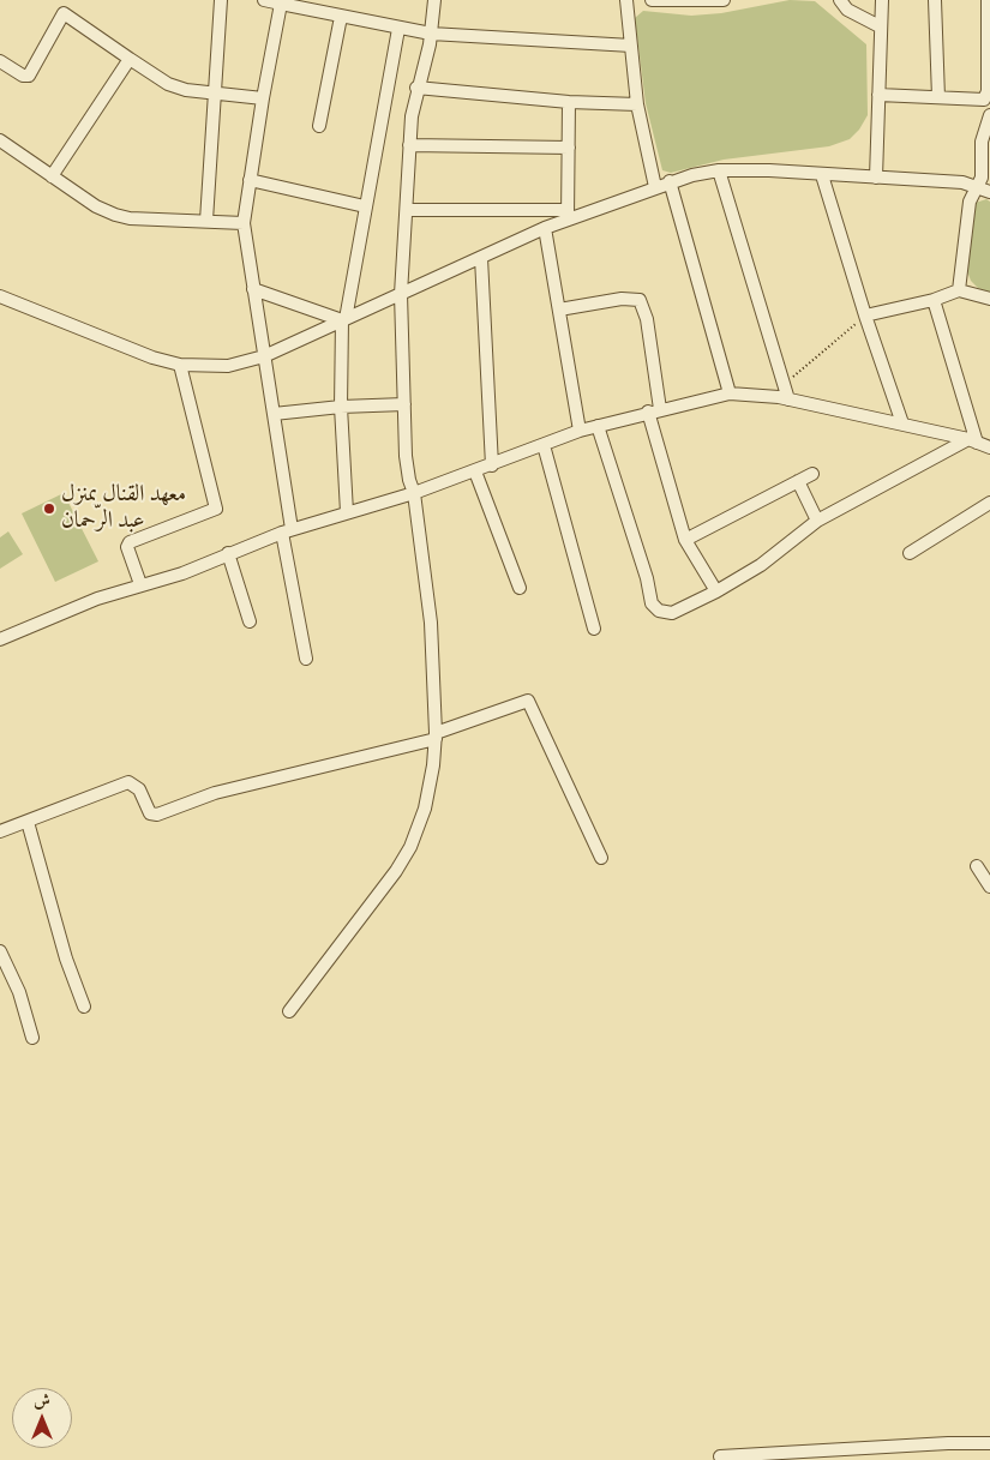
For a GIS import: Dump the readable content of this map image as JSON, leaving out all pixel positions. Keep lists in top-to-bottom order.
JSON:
{
  "places": ["معهد القنال بمنزل عبد الرّحمان"],
  "north": "top"
}
